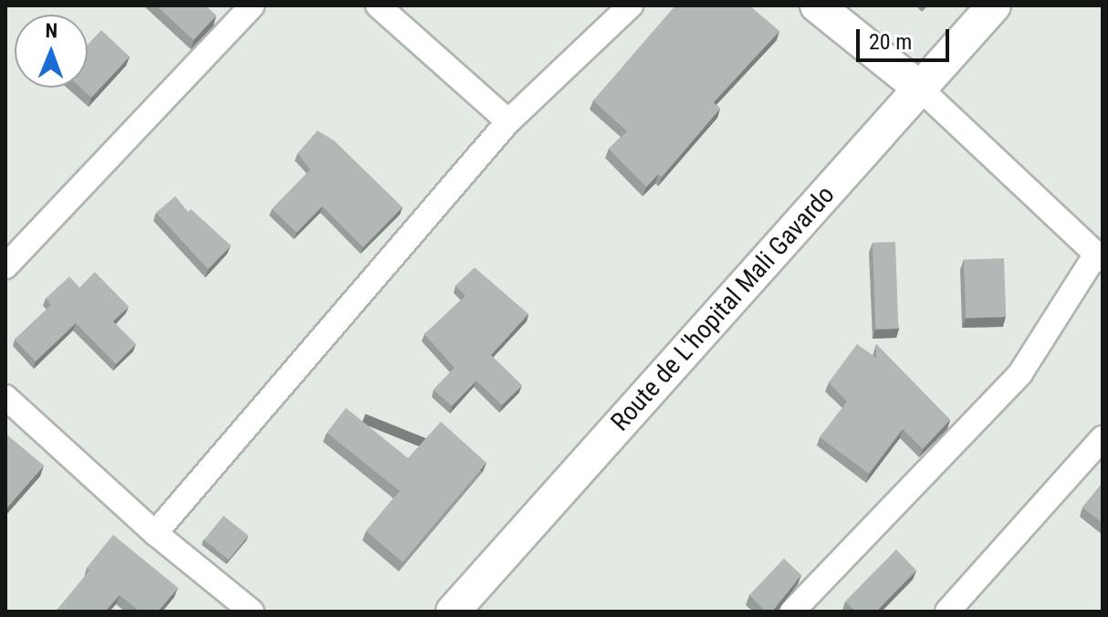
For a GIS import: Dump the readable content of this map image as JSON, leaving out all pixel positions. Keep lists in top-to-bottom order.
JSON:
{
  "streets": {
    "main road": ["Route de L'hopital Mali Gavardo"]
  },
  "scale_bar": "20 m",
  "north": "top"
}
